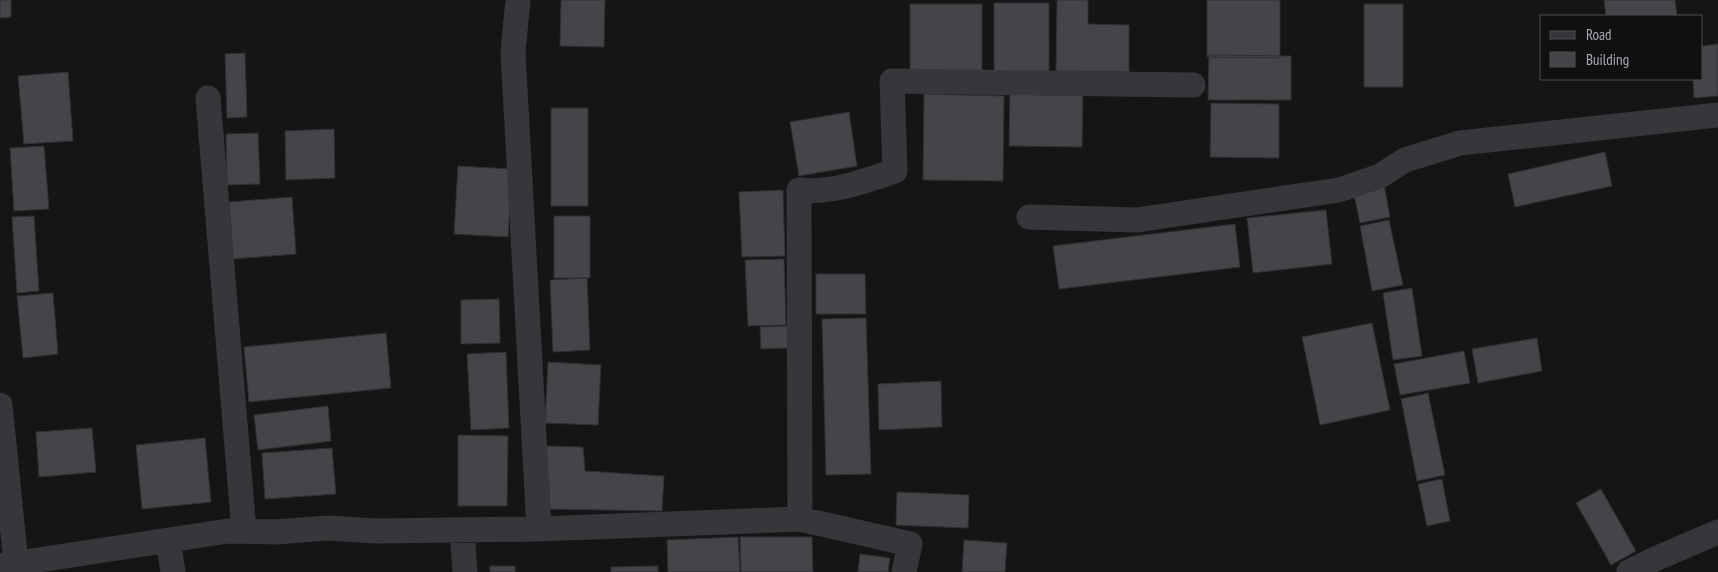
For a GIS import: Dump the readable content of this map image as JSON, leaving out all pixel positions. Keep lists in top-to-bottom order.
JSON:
{
  "legend": ["Road", "Building"]
}
